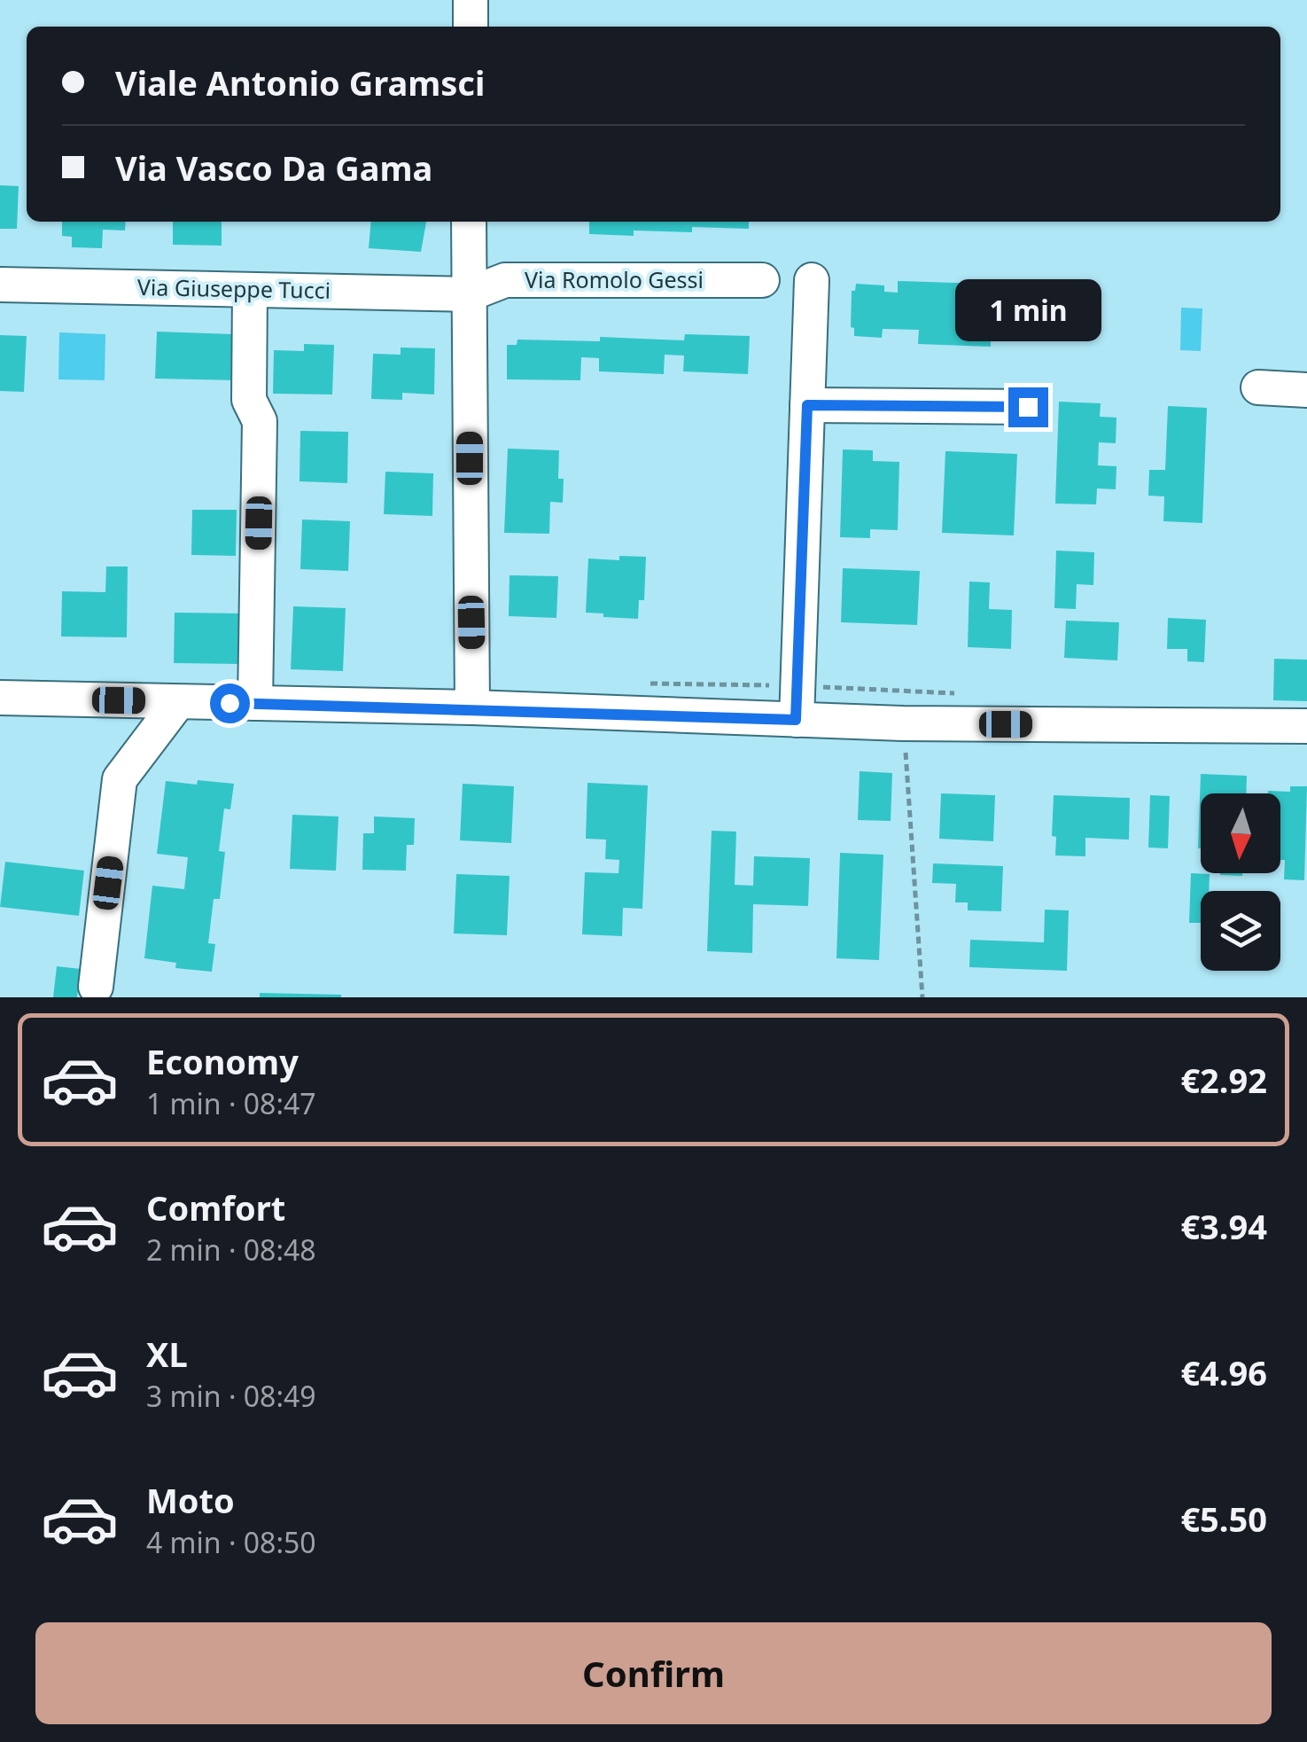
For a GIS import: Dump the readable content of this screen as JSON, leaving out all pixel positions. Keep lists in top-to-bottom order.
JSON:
{
  "streets": {
    "street": ["Via Romolo Gessi", "Via Giuseppe Tucci"]
  },
  "crossings": [
    ["Via Romolo Gessi", "Via Giuseppe Tucci"]
  ],
  "north": "bottom",
  "page": {
    "banner": ["Viale Antonio Gramsci", "Via Vasco Da Gama"],
    "bubble": "1 min",
    "list": [
      {
        "name": "Economy",
        "note": "1 min · 08:47",
        "value": "€2.92"
      },
      {
        "name": "Comfort",
        "note": "2 min · 08:48",
        "value": "€3.94"
      },
      {
        "name": "XL",
        "note": "3 min · 08:49",
        "value": "€4.96"
      },
      {
        "name": "Moto",
        "note": "4 min · 08:50",
        "value": "€5.50"
      }
    ],
    "buttons": "Confirm"
  }
}
